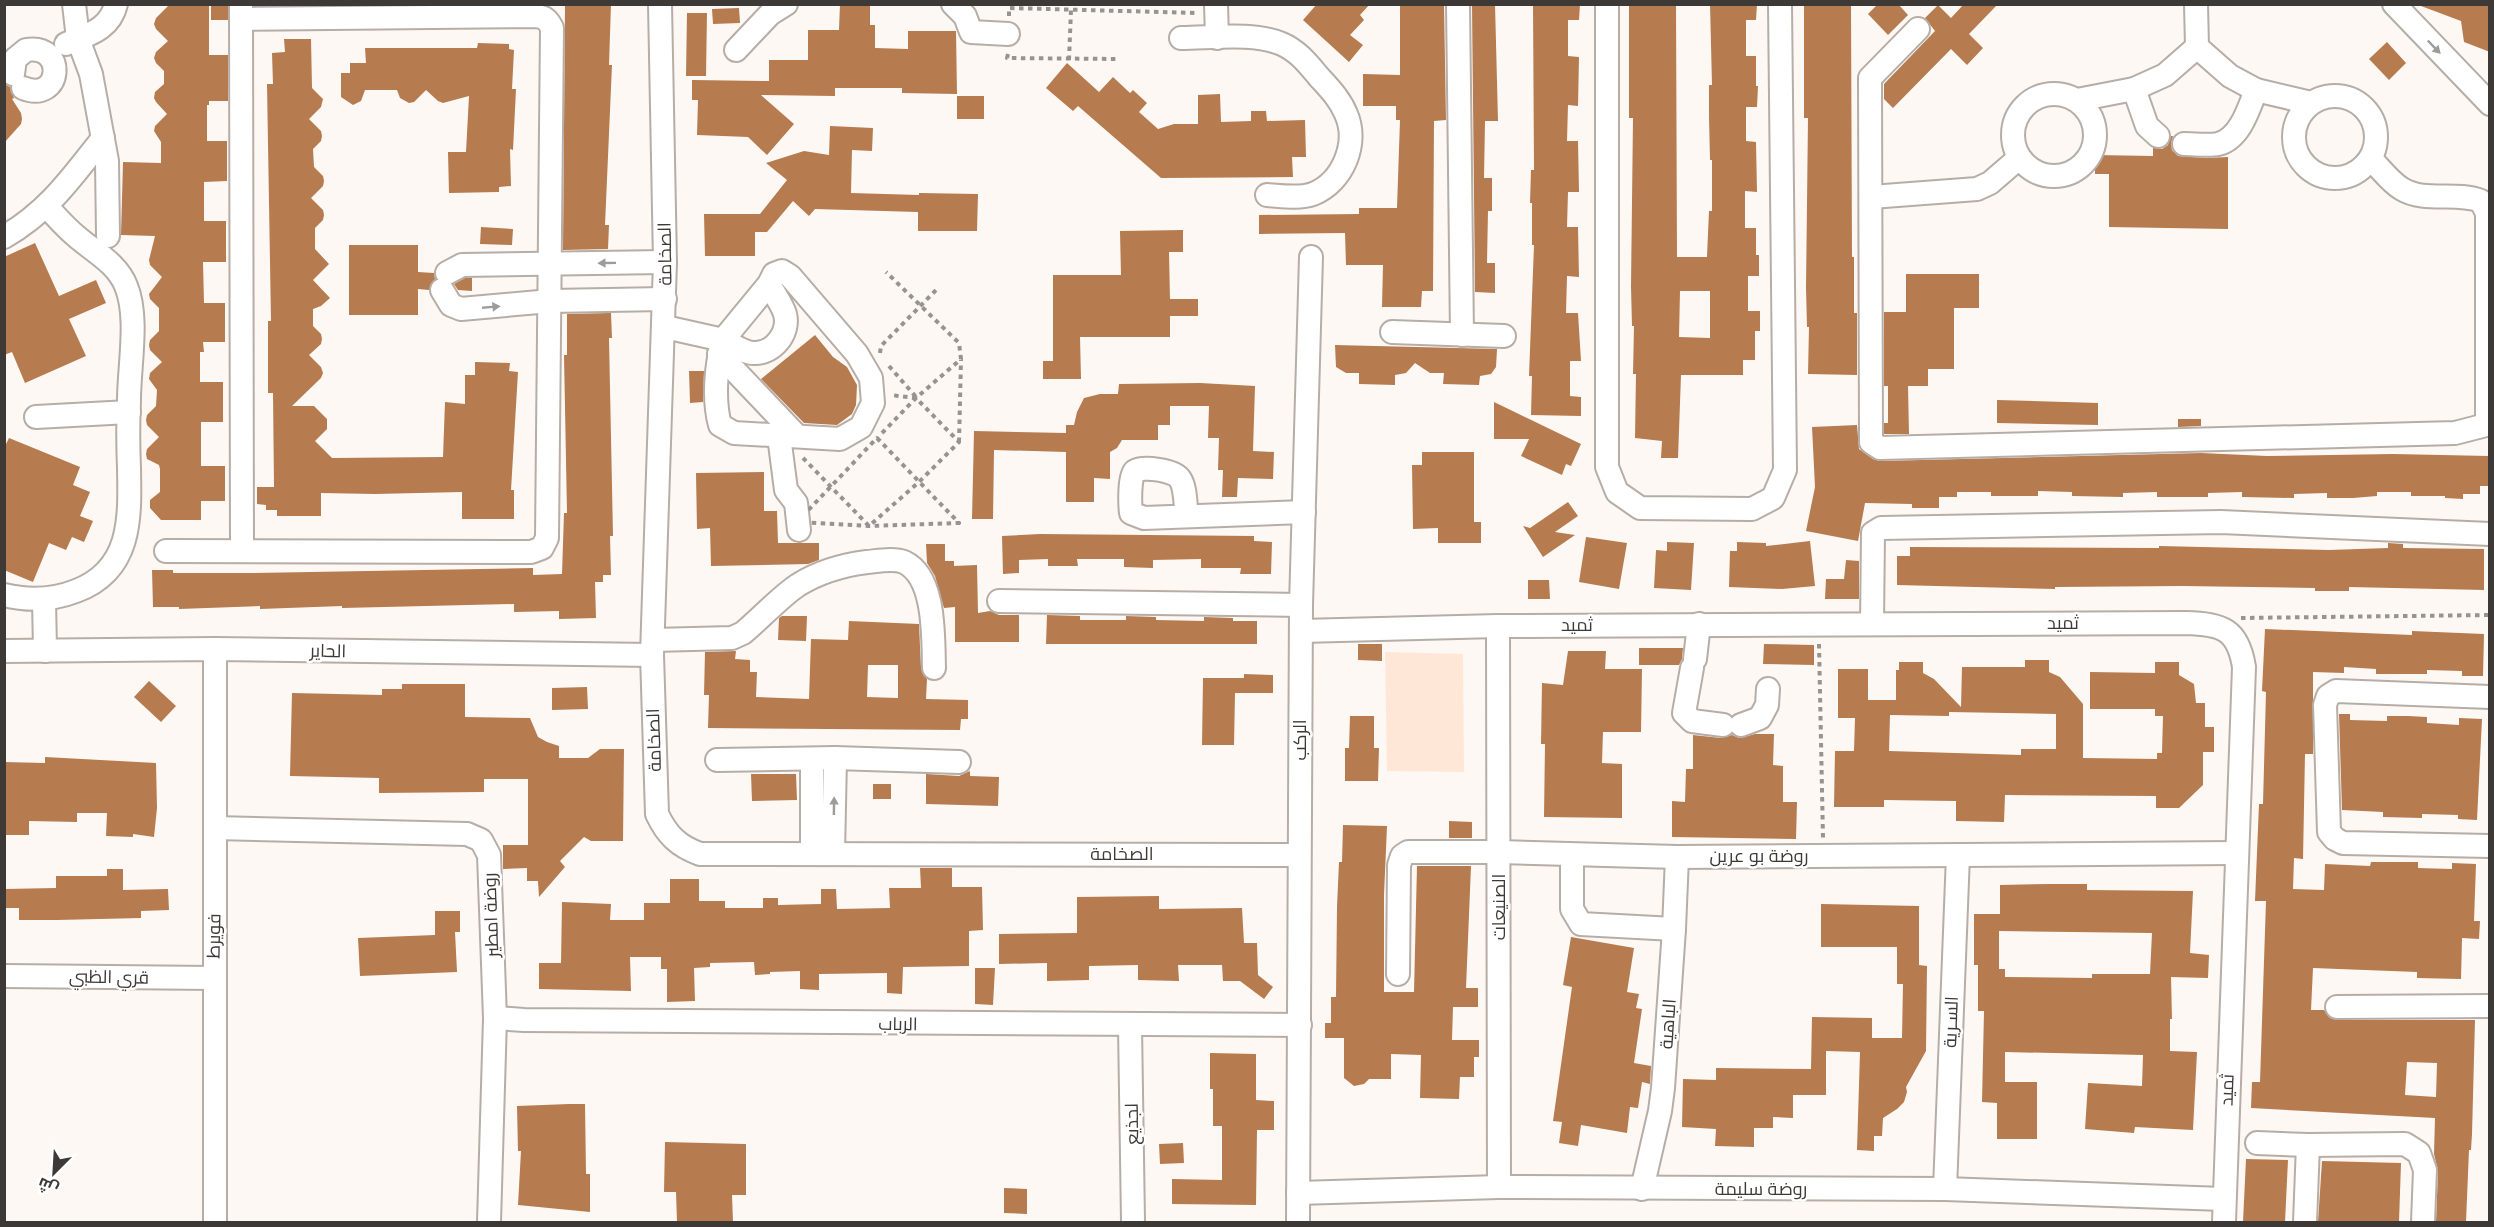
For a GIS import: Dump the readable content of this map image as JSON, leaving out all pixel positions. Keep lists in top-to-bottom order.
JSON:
{
  "streets": {
    "street": [
      "الصخامة",
      "ثميد",
      "الحاير",
      "الركب",
      "روضة بو عرين",
      "الصنيعات",
      "روضة امطير",
      "فويرط",
      "قري الظبي",
      "السـرية",
      "الرباب",
      "الباهية",
      "لجذيع",
      "روضة سليمة"
    ]
  },
  "crossings": [
    ["الصخامة", "الحاير"],
    ["الصخامة", "الركب"],
    ["ثميد", "الركب"],
    ["ثميد", "روضة بو عرين"],
    ["ثميد", "الصنيعات"],
    ["ثميد", "روضة سليمة"],
    ["الحاير", "فويرط"],
    ["الركب", "الرباب"],
    ["الركب", "روضة سليمة"],
    ["روضة بو عرين", "الصنيعات"],
    ["روضة بو عرين", "السـرية"],
    ["روضة بو عرين", "الباهية"],
    ["الصنيعات", "روضة سليمة"],
    ["روضة امطير", "فويرط"],
    ["روضة امطير", "الرباب"],
    ["فويرط", "قري الظبي"],
    ["السـرية", "روضة سليمة"],
    ["الرباب", "لجذيع"],
    ["الباهية", "روضة سليمة"]
  ],
  "north": "bottom left"
}
